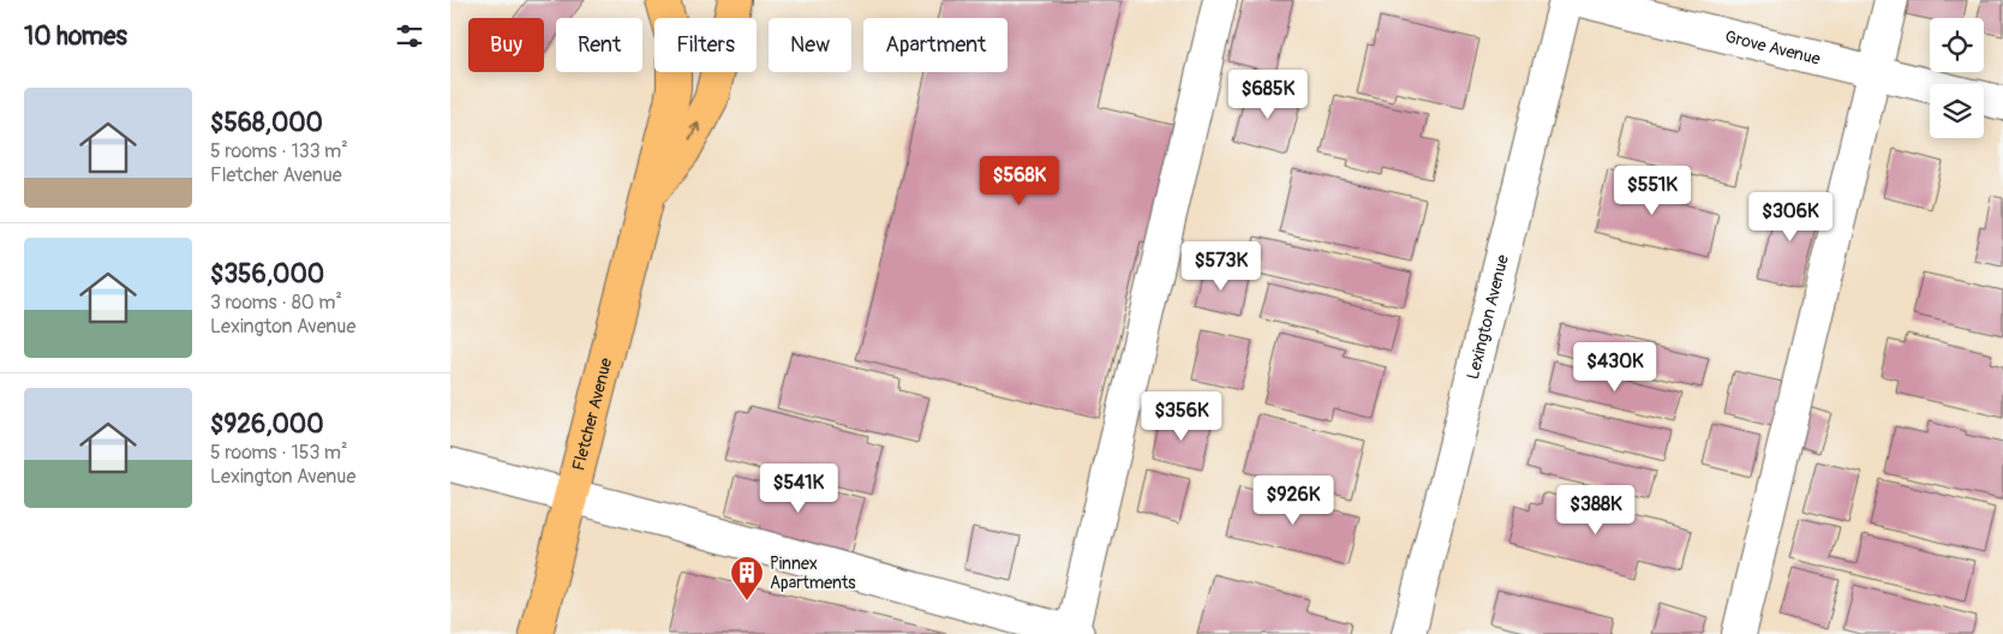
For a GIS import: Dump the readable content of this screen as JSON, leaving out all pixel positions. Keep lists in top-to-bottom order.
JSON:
{
  "streets": {
    "main road": ["Fletcher Avenue"],
    "street": ["Grove Avenue", "Lexington Avenue"]
  },
  "places": {
    "building": ["Pinnex Apartments"]
  },
  "page": {
    "heading": "10 homes",
    "chip": [
      "Buy",
      "Rent",
      "Filters",
      "New",
      "Apartment"
    ],
    "price": [
      "$685K",
      "$568K",
      "$551K",
      "$306K",
      "$573K",
      "$430K",
      "$356K",
      "$541K",
      "$926K",
      "$388K"
    ],
    "list": [
      {
        "name": "$568,000",
        "note": "5 rooms · 133 m² · Fletcher Avenue"
      },
      {
        "name": "$356,000",
        "note": "3 rooms · 80 m² · Lexington Avenue"
      },
      {
        "name": "$926,000",
        "note": "5 rooms · 153 m² · Lexington Avenue"
      }
    ]
  }
}
